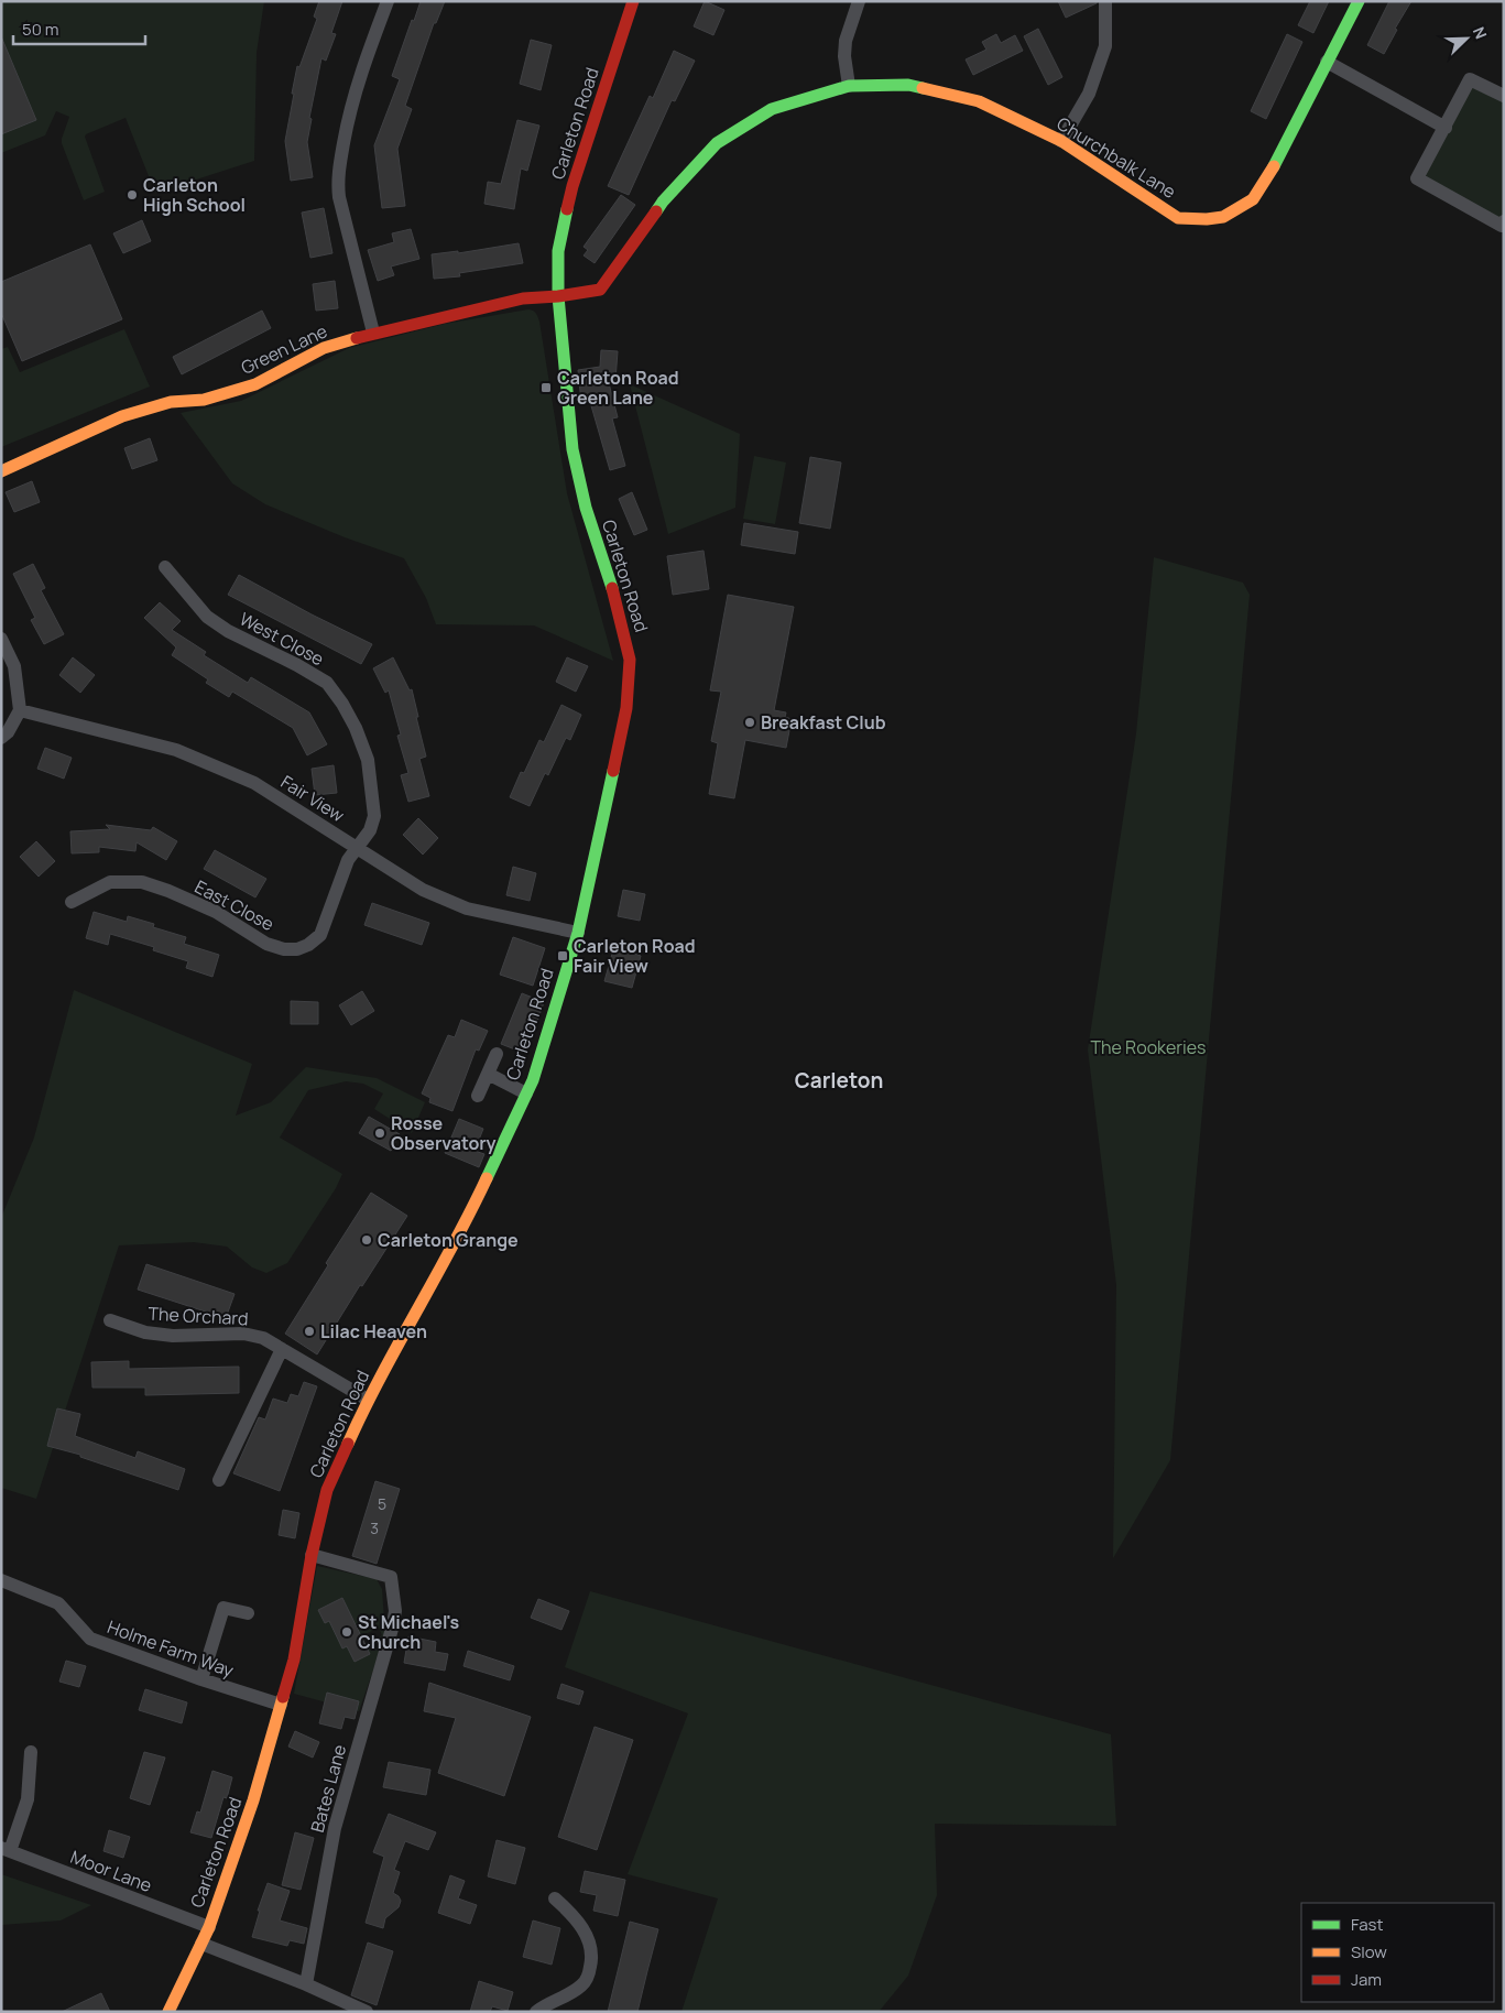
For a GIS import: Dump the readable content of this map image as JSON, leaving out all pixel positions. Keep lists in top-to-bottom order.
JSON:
{
  "streets": {
    "street": [
      "Carleton Road",
      "Churchbalk Lane",
      "Green Lane",
      "West Close",
      "Fair View",
      "East Close",
      "The Orchard",
      "Holme Farm Way",
      "Bates Lane",
      "Moor Lane"
    ]
  },
  "crossings": [
    ["Carleton Road", "Churchbalk Lane"],
    ["Carleton Road", "Green Lane"],
    ["Carleton Road", "Fair View"],
    ["Carleton Road", "The Orchard"],
    ["Carleton Road", "Holme Farm Way"],
    ["Carleton Road", "Bates Lane"],
    ["Carleton Road", "Moor Lane"],
    ["Churchbalk Lane", "Green Lane"],
    ["West Close", "Fair View"],
    ["West Close", "East Close"],
    ["Fair View", "East Close"]
  ],
  "districts": ["Carleton"],
  "parks": ["The Rookeries"],
  "places": {
    "other": [
      "Carleton High School",
      "Breakfast Club",
      "Rosse Observatory",
      "Carleton Grange",
      "Lilac Heaven",
      "St Michael's Church"
    ],
    "transit": ["Carleton Road Green Lane", "Carleton Road Fair View"]
  },
  "house_numbers": ["5", "3"],
  "legend": ["Fast", "Slow", "Jam"],
  "scale_bar": "50 m",
  "north": "top right"
}
